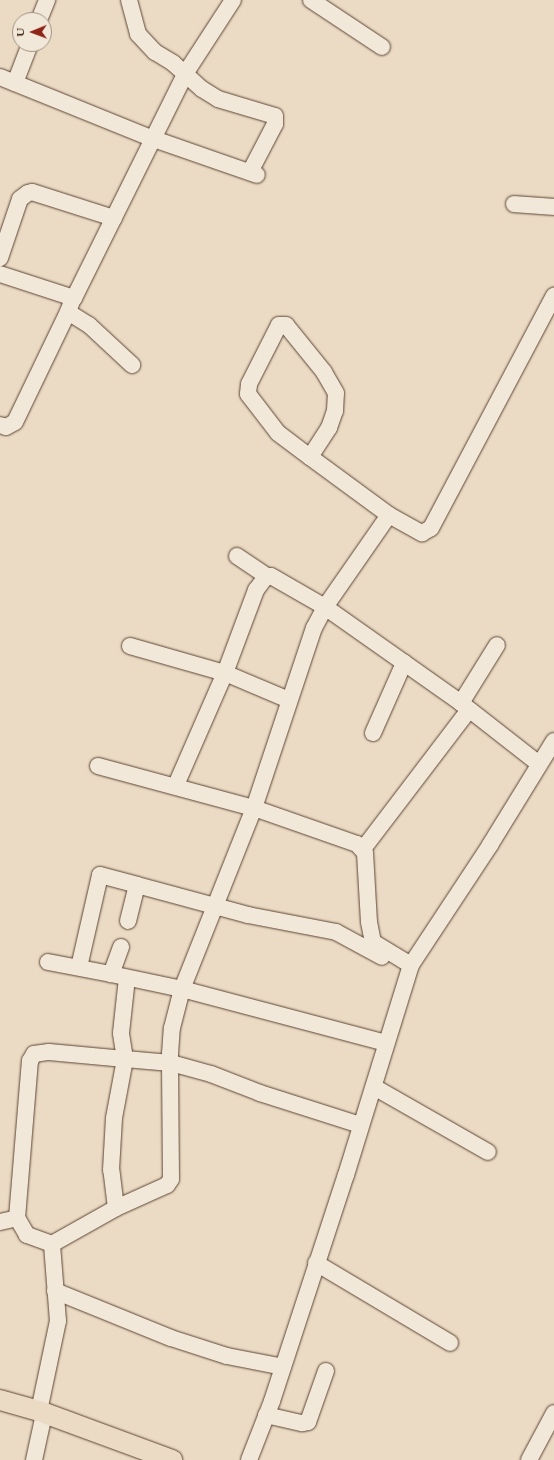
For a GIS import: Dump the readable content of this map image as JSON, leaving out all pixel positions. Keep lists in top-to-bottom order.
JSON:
{
  "north": "left"
}
